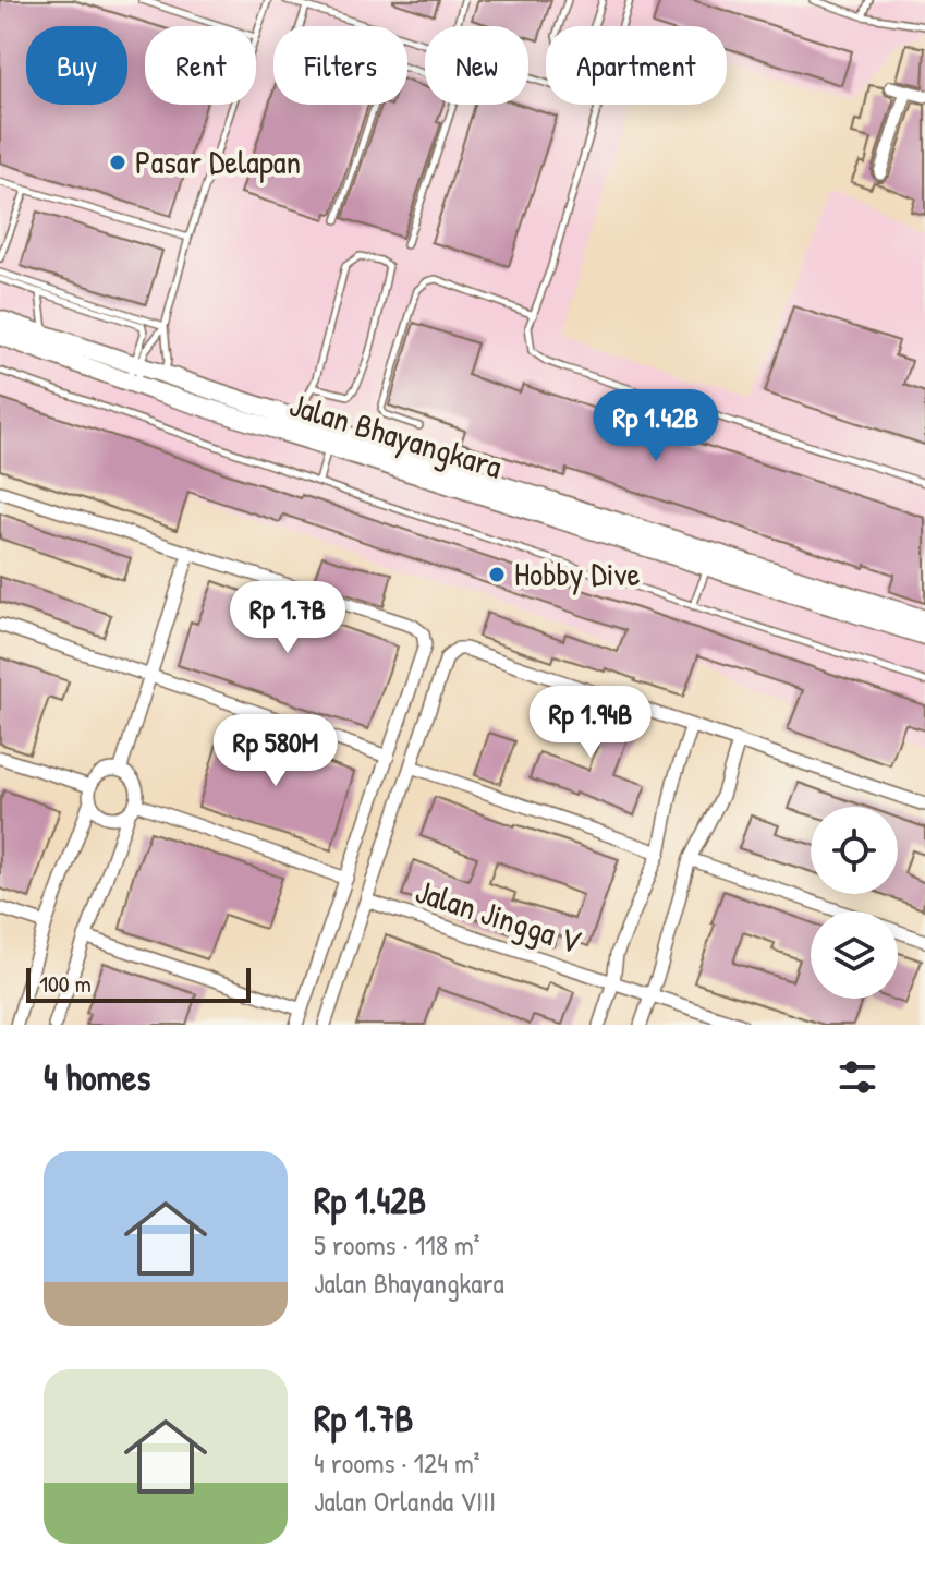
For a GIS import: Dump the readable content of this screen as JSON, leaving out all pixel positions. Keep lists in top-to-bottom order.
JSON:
{
  "streets": {
    "main road": ["Jalan Bhayangkara"],
    "street": ["Jalan Jingga V"]
  },
  "places": ["Pasar Delapan", "Hobby Dive"],
  "scale_bar": "100 m",
  "page": {
    "chip": [
      "Buy",
      "Rent",
      "Filters",
      "New",
      "Apartment"
    ],
    "price": [
      "Rp 1.42B",
      "Rp 1.7B",
      "Rp 1.94B",
      "Rp 580M"
    ],
    "scale": "100 m",
    "heading": "4 homes",
    "list": [
      {
        "name": "Rp 1.42B",
        "note": "5 rooms · 118 m² · Jalan Bhayangkara"
      },
      {
        "name": "Rp 1.7B",
        "note": "4 rooms · 124 m² · Jalan Orlanda VIII"
      }
    ]
  }
}
